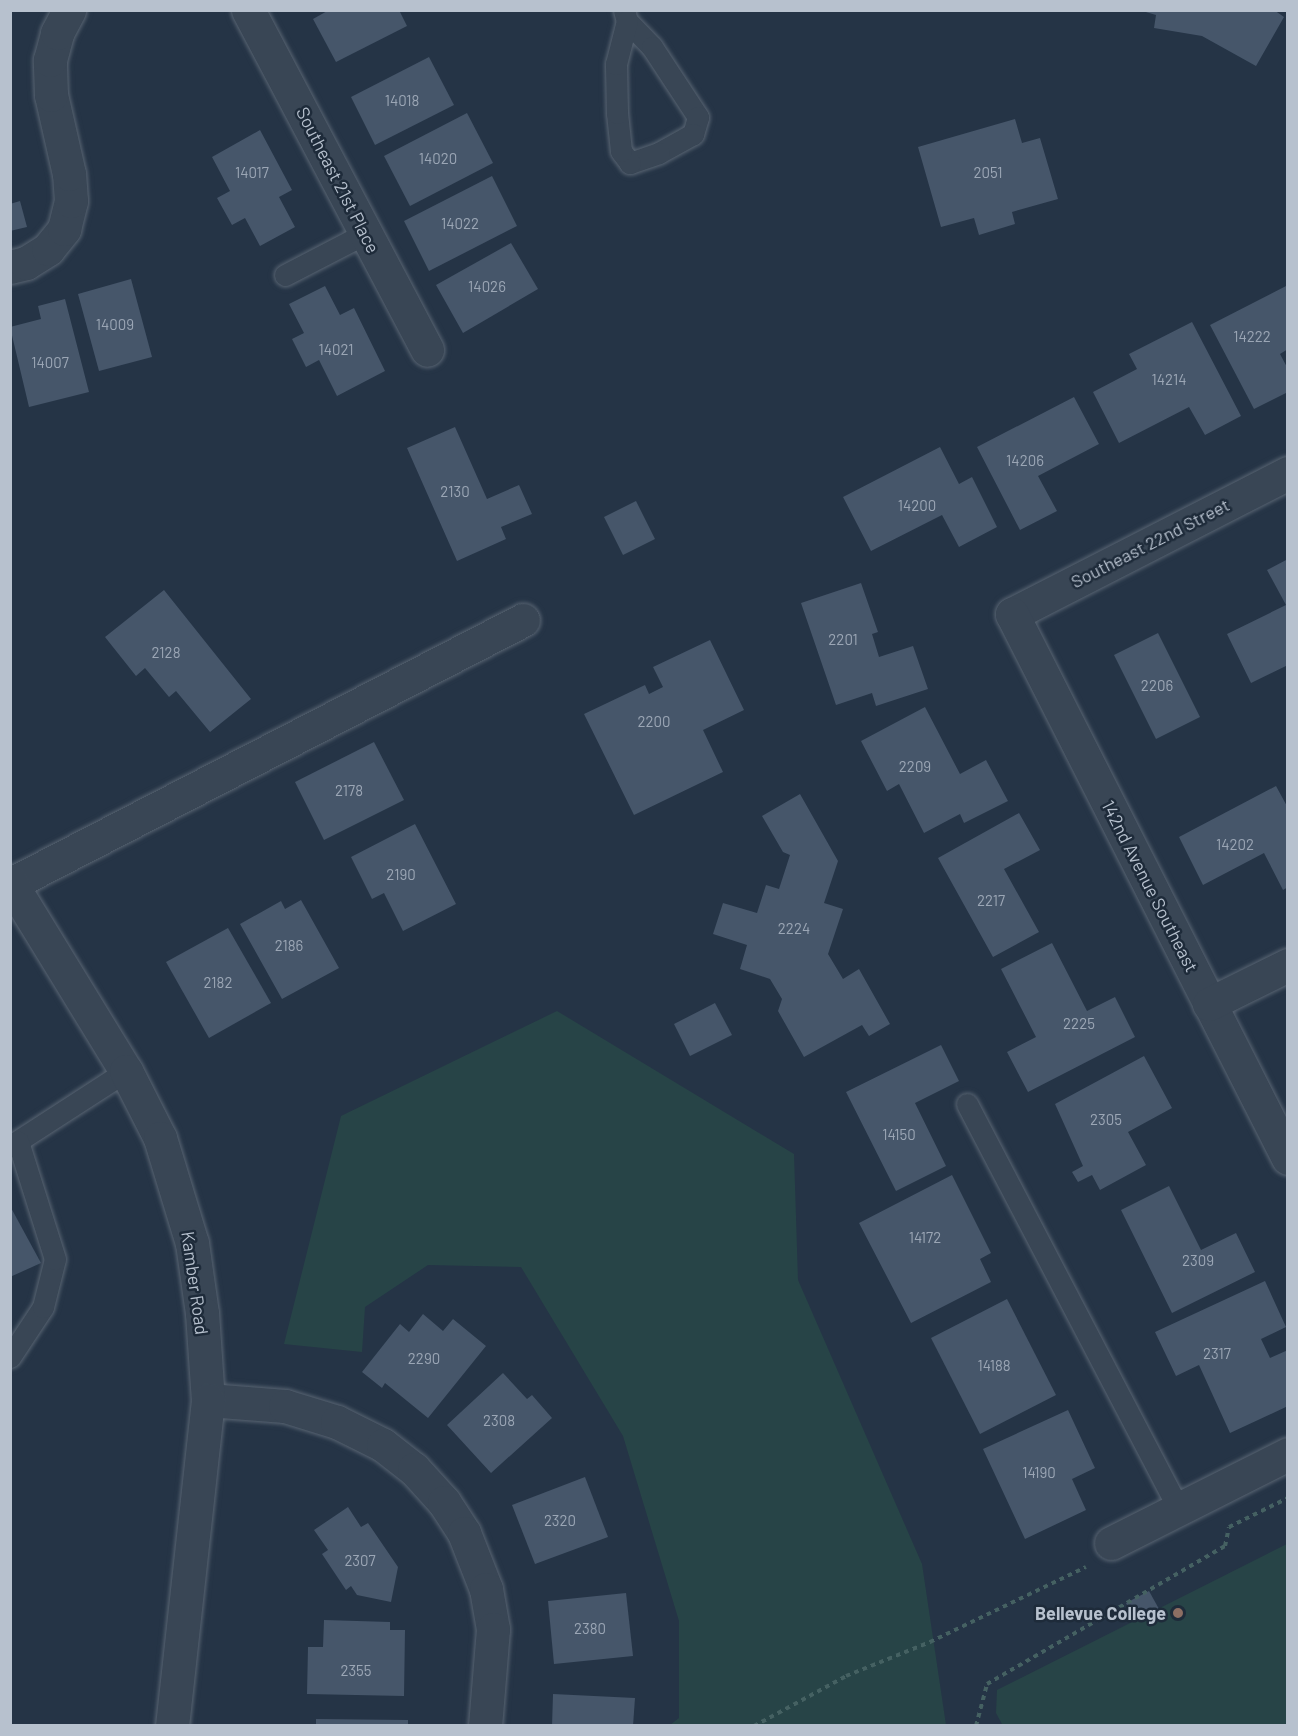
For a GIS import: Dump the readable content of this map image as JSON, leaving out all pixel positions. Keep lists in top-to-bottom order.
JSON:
{
  "streets": {
    "street": [
      "Southeast 21st Place",
      "Southeast 22nd Street",
      "142nd Avenue Southeast",
      "Kamber Road"
    ]
  },
  "crossings": [
    ["Southeast 22nd Street", "142nd Avenue Southeast"]
  ],
  "places": ["Bellevue College"],
  "house_numbers": [
    "14018",
    "14020",
    "14017",
    "2051",
    "14022",
    "14026",
    "14009",
    "14222",
    "14021",
    "14007",
    "14214",
    "14206",
    "2130",
    "14200",
    "2201",
    "2128",
    "2206",
    "2200",
    "2209",
    "2178",
    "14202",
    "2190",
    "2217",
    "2224",
    "2186",
    "2182",
    "2225",
    "2305",
    "14150",
    "14172",
    "2309",
    "2317",
    "2290",
    "14188",
    "2308",
    "14190",
    "2320",
    "2307",
    "2380",
    "2355"
  ]
}
